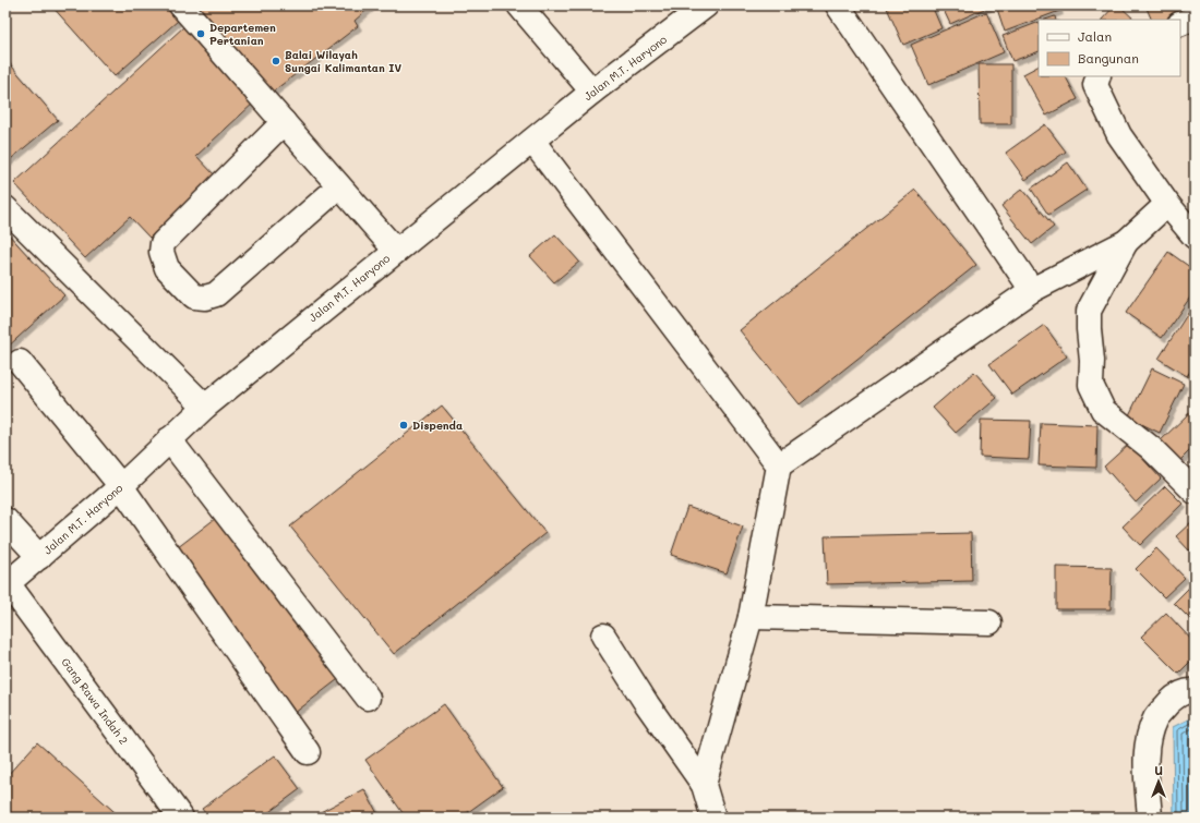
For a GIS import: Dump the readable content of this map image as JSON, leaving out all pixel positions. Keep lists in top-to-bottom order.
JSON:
{
  "streets": {
    "street": ["Jalan M.T. Haryono", "Gang Rawa Indah 2"]
  },
  "crossings": [
    ["Jalan M.T. Haryono", "Gang Rawa Indah 2"]
  ],
  "places": ["Departemen Pertanian", "Balai Wilayah Sungai Kalimantan IV", "Dispenda"],
  "legend": ["Jalan", "Bangunan"],
  "north": "top"
}
